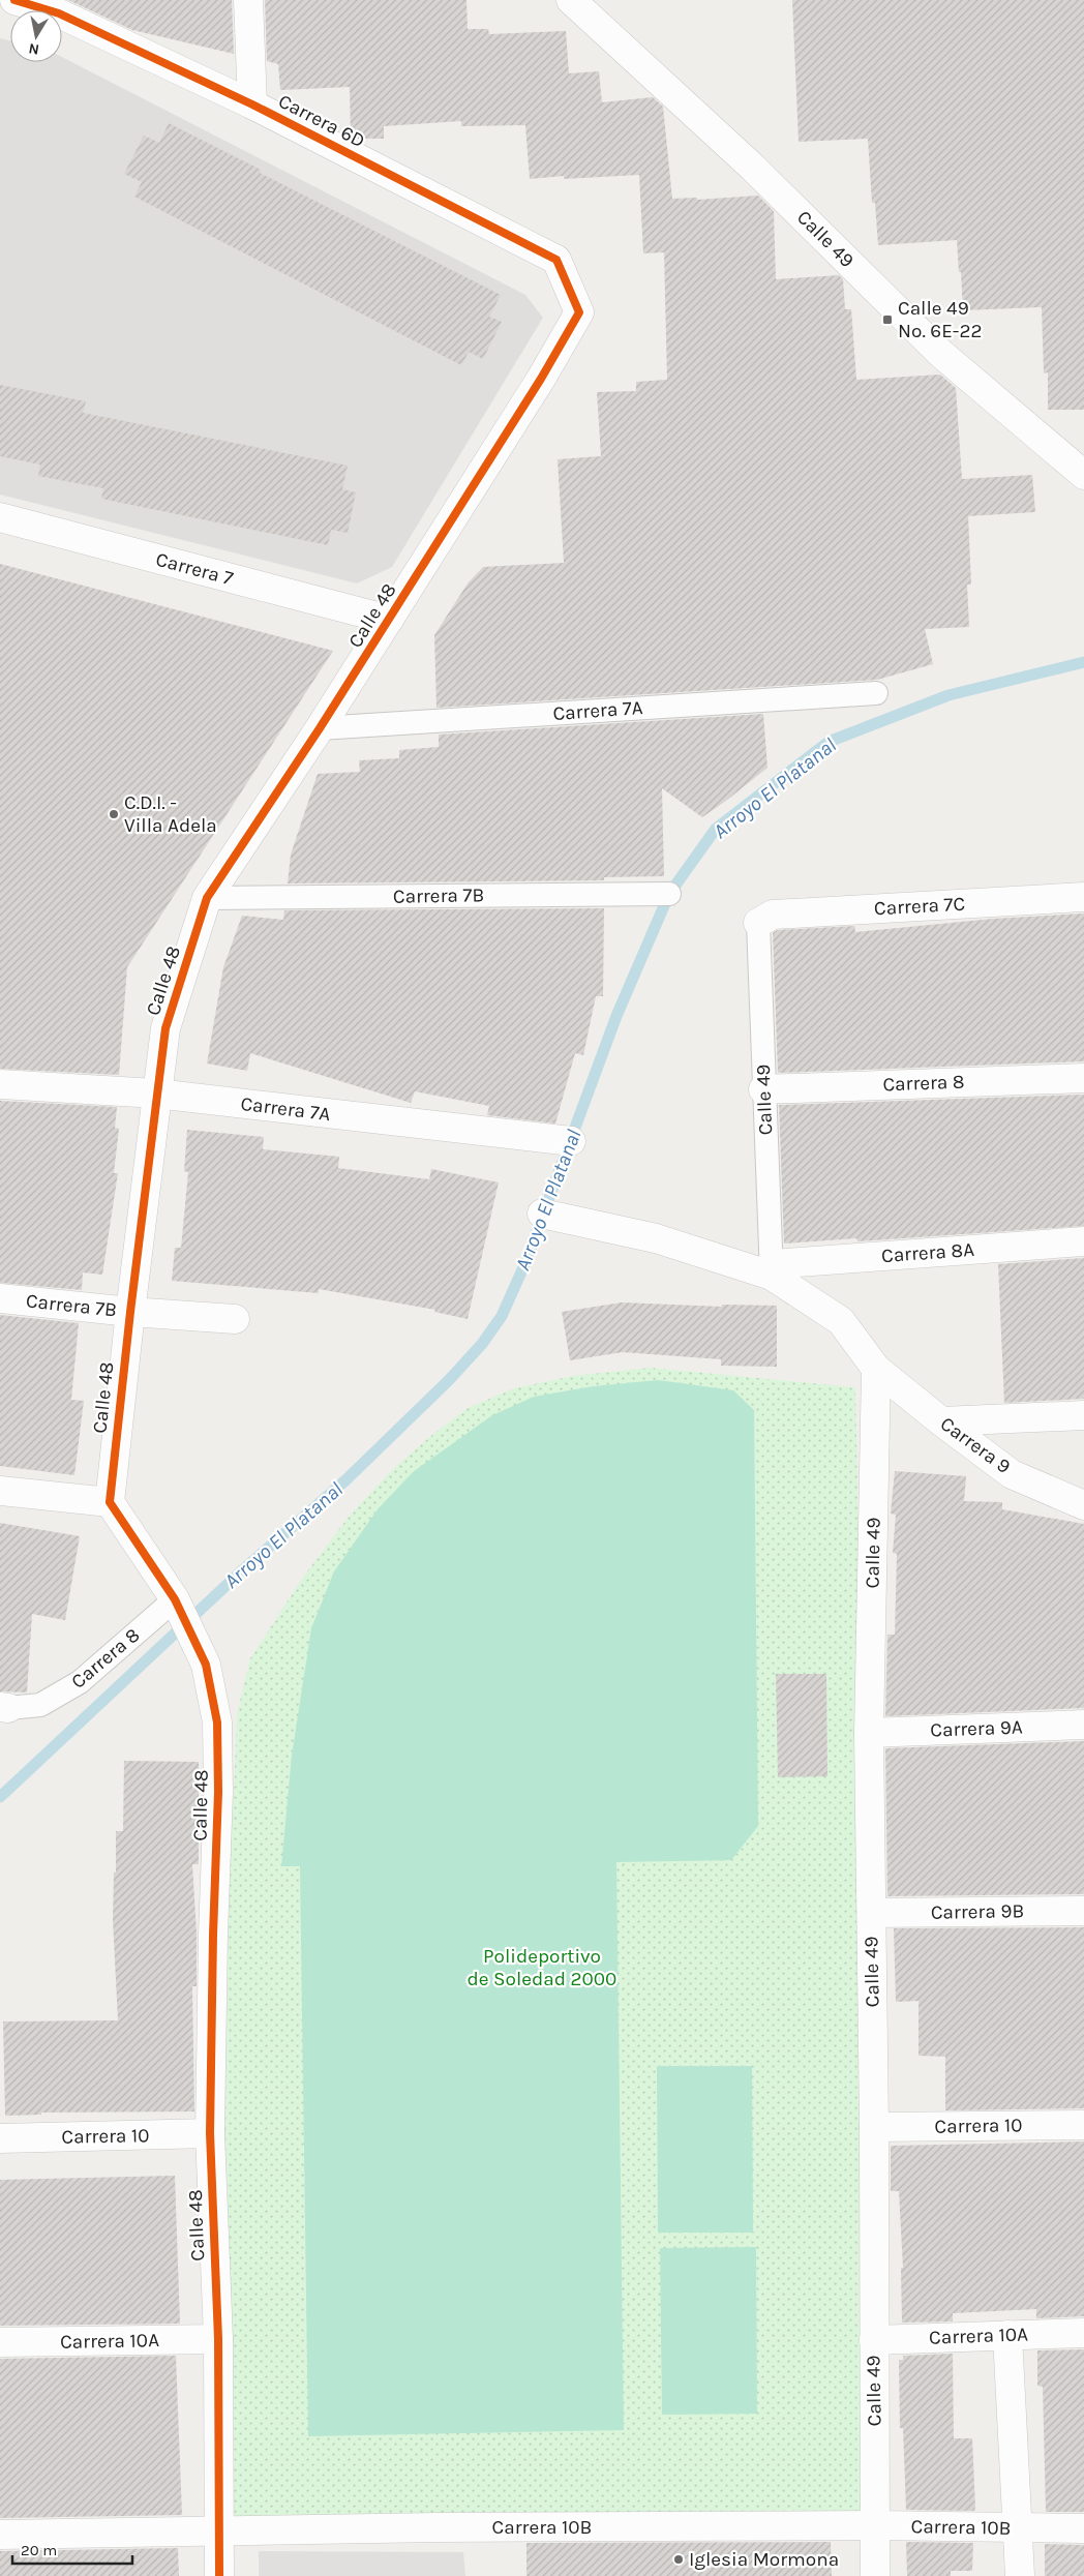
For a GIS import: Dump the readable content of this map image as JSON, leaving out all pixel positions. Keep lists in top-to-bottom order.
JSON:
{
  "streets": {
    "street": [
      "Carrera 6D",
      "Calle 49",
      "Carrera 7",
      "Calle 48",
      "Carrera 7A",
      "Carrera 7B",
      "Carrera 7C",
      "Carrera 8",
      "Carrera 8A",
      "Carrera 9",
      "Carrera 9A",
      "Carrera 9B",
      "Carrera 10",
      "Carrera 10A",
      "Carrera 10B"
    ]
  },
  "crossings": [
    ["Carrera 6D", "Calle 48"],
    ["Calle 49", "Carrera 7C"],
    ["Calle 49", "Carrera 8"],
    ["Calle 49", "Carrera 8A"],
    ["Calle 49", "Carrera 9"],
    ["Calle 49", "Carrera 9A"],
    ["Calle 49", "Carrera 9B"],
    ["Calle 49", "Carrera 10"],
    ["Calle 49", "Carrera 10A"],
    ["Calle 49", "Carrera 10B"],
    ["Carrera 7", "Calle 48"],
    ["Calle 48", "Carrera 7A"],
    ["Calle 48", "Carrera 7B"],
    ["Calle 48", "Carrera 8"],
    ["Calle 48", "Carrera 10"],
    ["Calle 48", "Carrera 10A"],
    ["Calle 48", "Carrera 10B"],
    ["Carrera 8A", "Carrera 9"]
  ],
  "water": ["Arroyo El Platanal"],
  "parks": ["Polideportivo de Soledad 2000"],
  "places": {
    "transit": ["Calle 49 No. 6E-22"],
    "other": ["C.D.I. - Villa Adela", "Iglesia Mormona"]
  },
  "scale_bar": "20 m",
  "north": "bottom"
}
